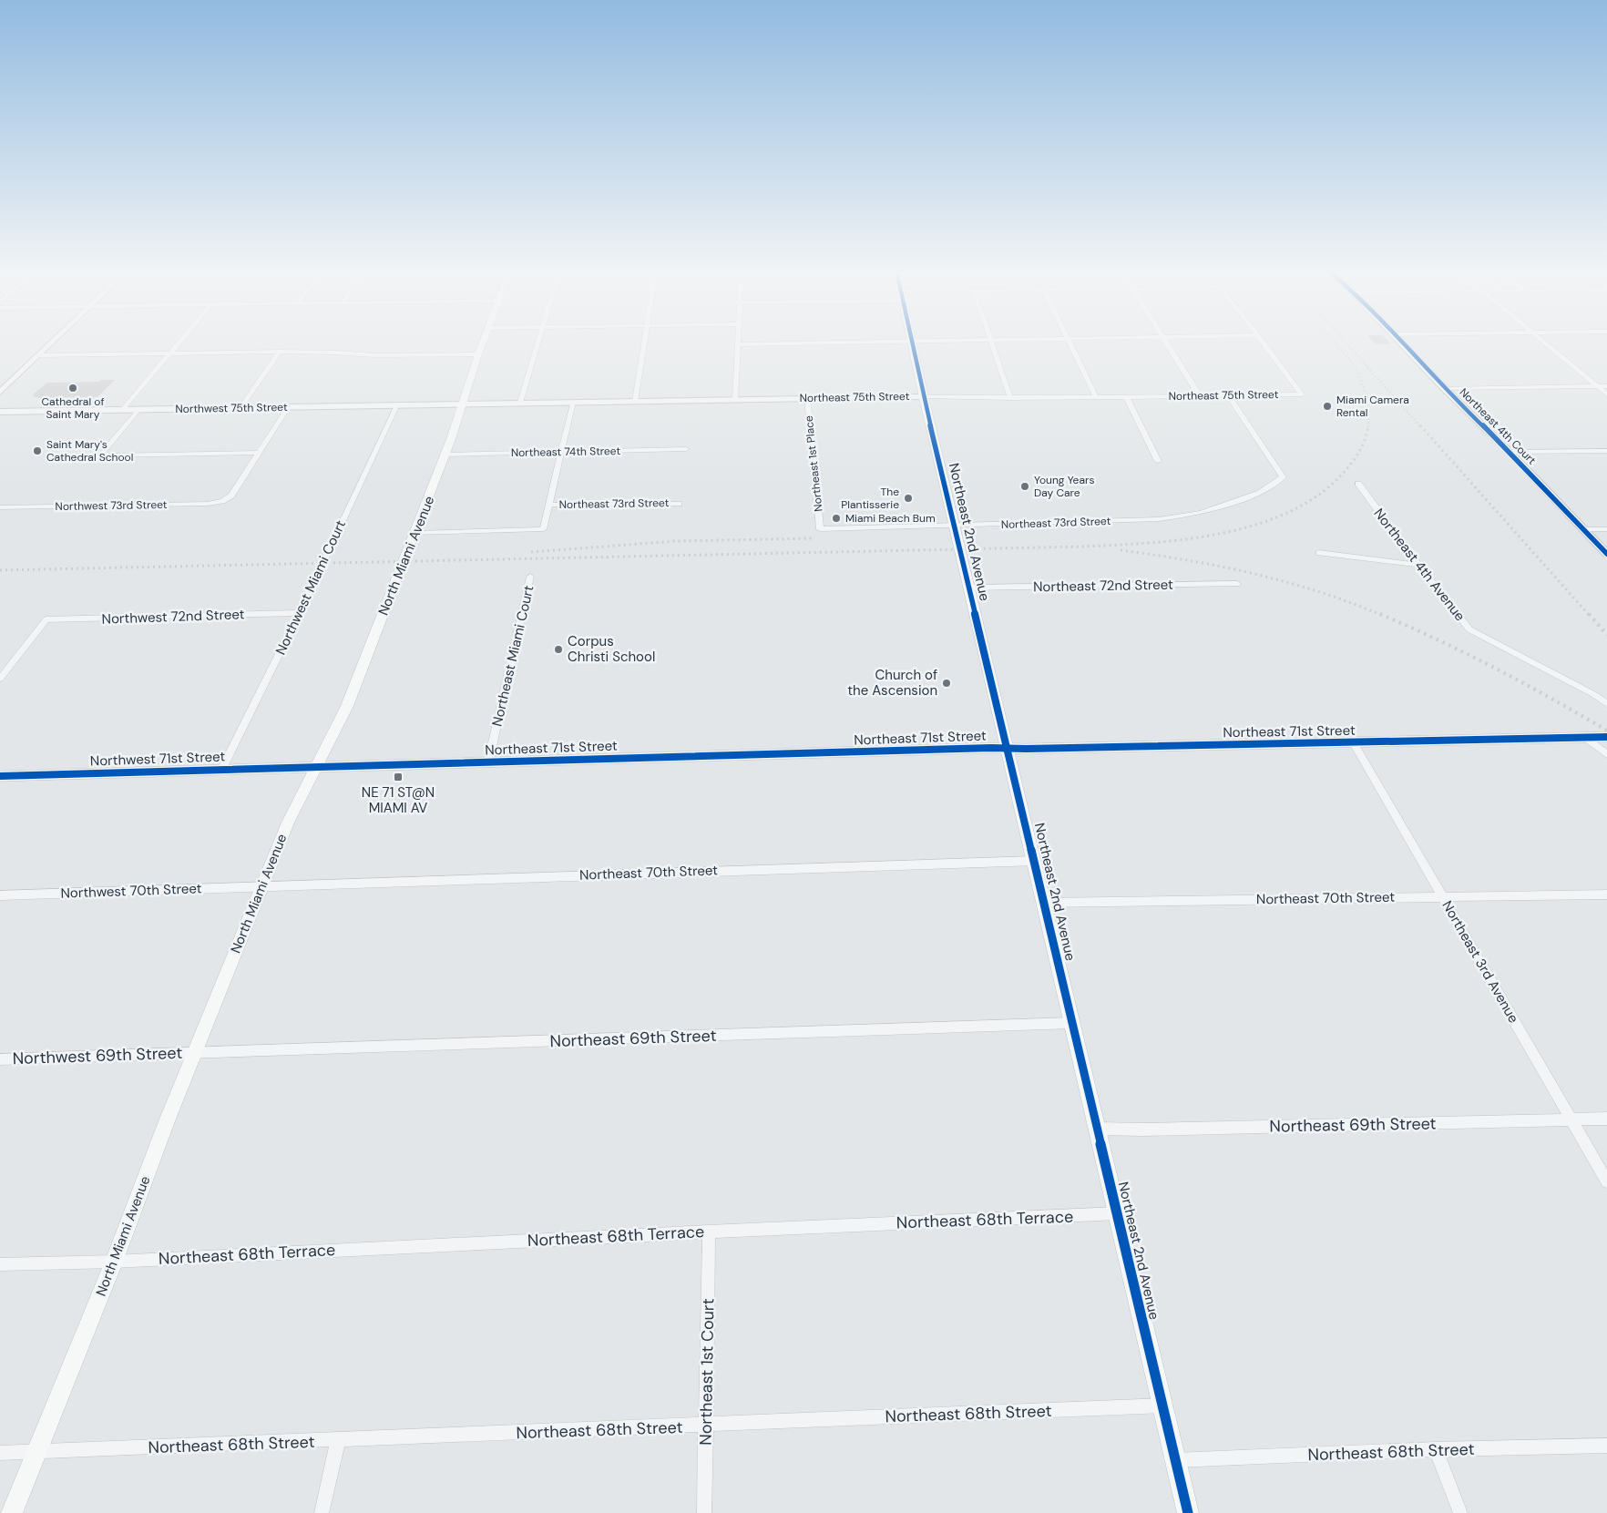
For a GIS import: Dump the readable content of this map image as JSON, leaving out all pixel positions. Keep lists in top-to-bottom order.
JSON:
{
  "streets": {
    "main road": ["Northeast 2nd Avenue", "North Miami Avenue"],
    "street": [
      "Northeast 75th Street",
      "Northwest 75th Street",
      "Northeast 4th Court",
      "Northeast 74th Street",
      "Northeast 1st Place",
      "Northeast 73rd Street",
      "Northwest 73rd Street",
      "Northeast 4th Avenue",
      "Northeast 72nd Street",
      "Northwest Miami Court",
      "Northwest 72nd Street",
      "Northeast Miami Court",
      "Northeast 71st Street",
      "Northwest 71st Street",
      "Northeast 70th Street",
      "Northwest 70th Street",
      "Northeast 3rd Avenue",
      "Northeast 69th Street",
      "Northwest 69th Street",
      "Northeast 68th Terrace",
      "Northeast 1st Court",
      "Northeast 68th Street"
    ]
  },
  "crossings": [
    ["Northeast 75th Street", "Northwest 75th Street"],
    ["Northeast 75th Street", "Northeast 1st Place"],
    ["Northeast 75th Street", "Northeast 73rd Street"],
    ["Northeast 75th Street", "Northeast 2nd Avenue"],
    ["Northeast 75th Street", "North Miami Avenue"],
    ["Northwest 75th Street", "North Miami Avenue"],
    ["Northwest 75th Street", "Northwest Miami Court"],
    ["Northeast 74th Street", "North Miami Avenue"],
    ["Northeast 1st Place", "Northeast 73rd Street"],
    ["Northeast 73rd Street", "Northeast 2nd Avenue"],
    ["Northeast 2nd Avenue", "Northeast 72nd Street"],
    ["Northeast 2nd Avenue", "Northeast 71st Street"],
    ["Northeast 2nd Avenue", "Northeast 70th Street"],
    ["Northeast 2nd Avenue", "Northeast 69th Street"],
    ["Northeast 2nd Avenue", "Northeast 68th Terrace"],
    ["Northeast 2nd Avenue", "Northeast 68th Street"],
    ["North Miami Avenue", "Northeast 71st Street"],
    ["North Miami Avenue", "Northwest 71st Street"],
    ["North Miami Avenue", "Northeast 70th Street"],
    ["North Miami Avenue", "Northwest 70th Street"],
    ["North Miami Avenue", "Northeast 69th Street"],
    ["North Miami Avenue", "Northwest 69th Street"],
    ["North Miami Avenue", "Northeast 68th Terrace"],
    ["North Miami Avenue", "Northeast 68th Street"],
    ["Northwest Miami Court", "Northwest 72nd Street"],
    ["Northwest Miami Court", "Northwest 71st Street"],
    ["Northeast Miami Court", "Northeast 71st Street"],
    ["Northeast 71st Street", "Northwest 71st Street"],
    ["Northeast 71st Street", "Northeast 3rd Avenue"],
    ["Northeast 70th Street", "Northwest 70th Street"],
    ["Northeast 70th Street", "Northeast 3rd Avenue"],
    ["Northeast 3rd Avenue", "Northeast 69th Street"],
    ["Northeast 69th Street", "Northwest 69th Street"],
    ["Northeast 68th Terrace", "Northeast 1st Court"],
    ["Northeast 1st Court", "Northeast 68th Street"]
  ],
  "places": {
    "other": [
      "Cathedral of Saint Mary",
      "Miami Camera Rental",
      "Saint Mary's Cathedral School",
      "Young Years Day Care",
      "The Plantisserie",
      "Miami Beach Bum",
      "Corpus Christi School",
      "Church of the Ascension"
    ],
    "transit": ["NE 71 ST@N MIAMI AV"]
  }
}
